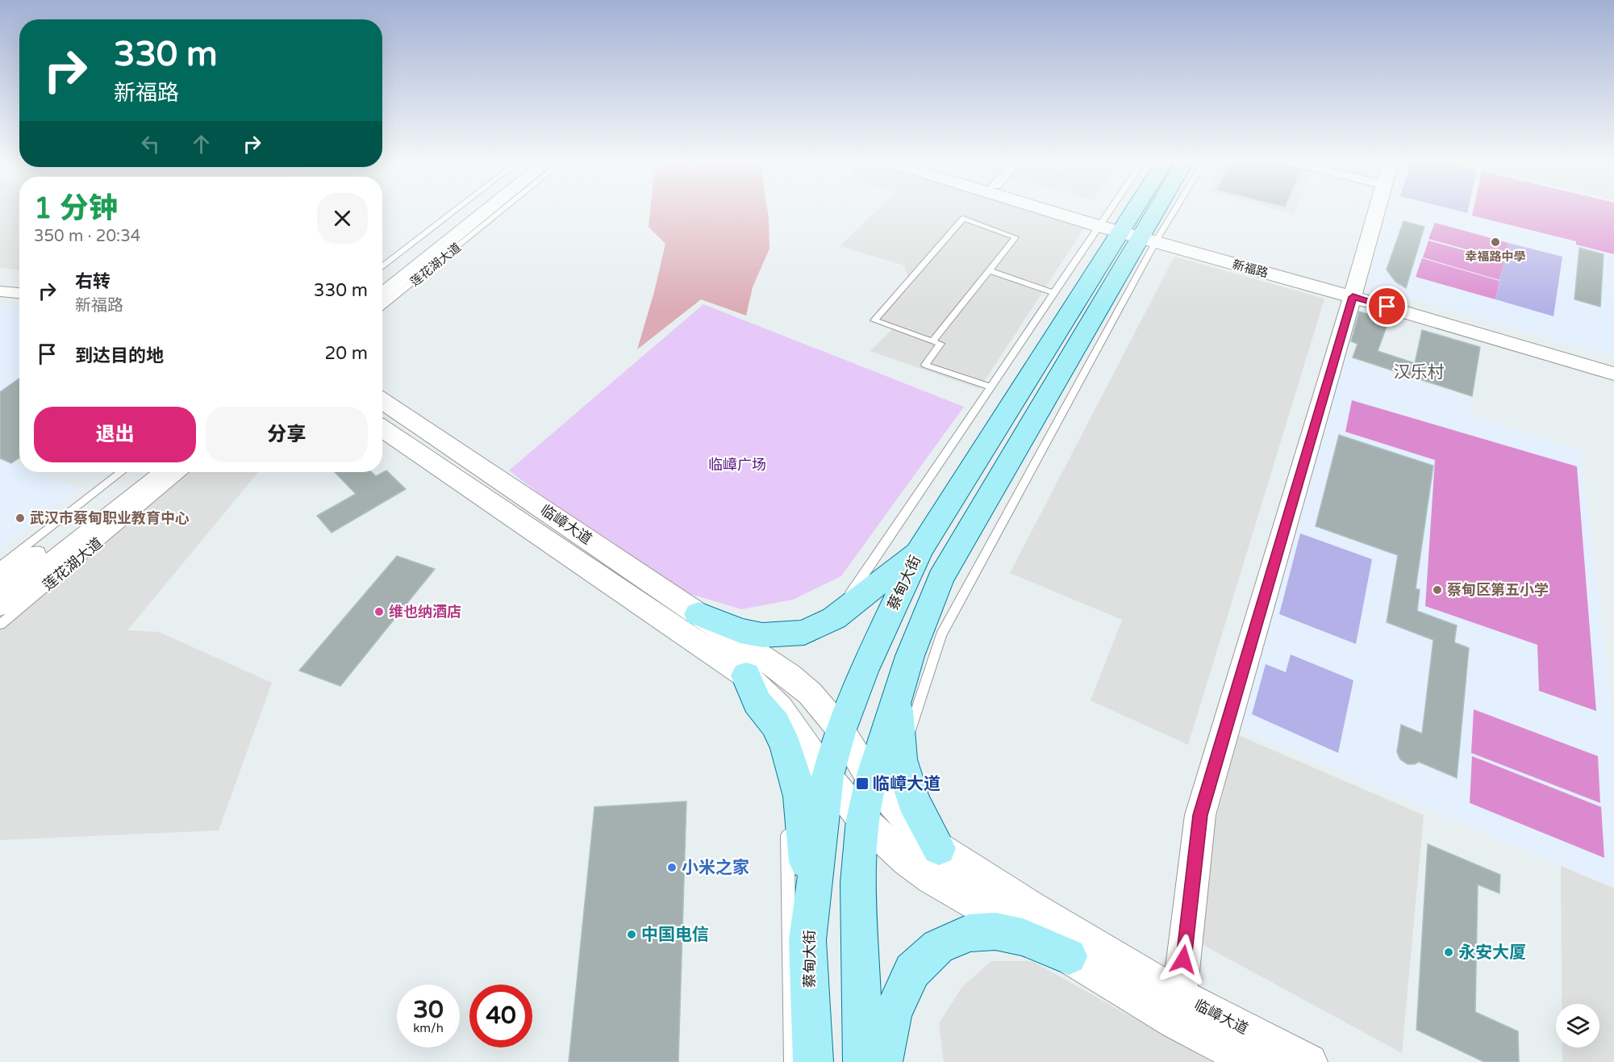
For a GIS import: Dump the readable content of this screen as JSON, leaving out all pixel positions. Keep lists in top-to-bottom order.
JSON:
{
  "streets": {
    "main road": ["蔡甸大街"],
    "street": ["莲花湖大道", "新福路", "临嶂大道"]
  },
  "crossings": [
    ["新福路", "蔡甸大街"],
    ["临嶂大道", "蔡甸大街"]
  ],
  "districts": ["汉乐村"],
  "parks": ["临嶂广场"],
  "places": {
    "other": [
      "幸福路中學",
      "武汉市蔡甸职业教育中心",
      "蔡甸区第五小学",
      "维也纳酒店",
      "小米之家",
      "中国电信",
      "永安大厦"
    ],
    "transit": ["临嶂大道"]
  },
  "page": {
    "turn": ["330 m", "新福路"],
    "heading": ["1 分钟", "350 m · 20:34"],
    "list": [
      {
        "name": "右转",
        "note": "新福路",
        "value": "330 m"
      },
      {
        "name": "到达目的地",
        "value": "20 m"
      }
    ],
    "buttons": ["退出", "分享"],
    "speed": "30 km/h",
    "limit": "40"
  }
}
